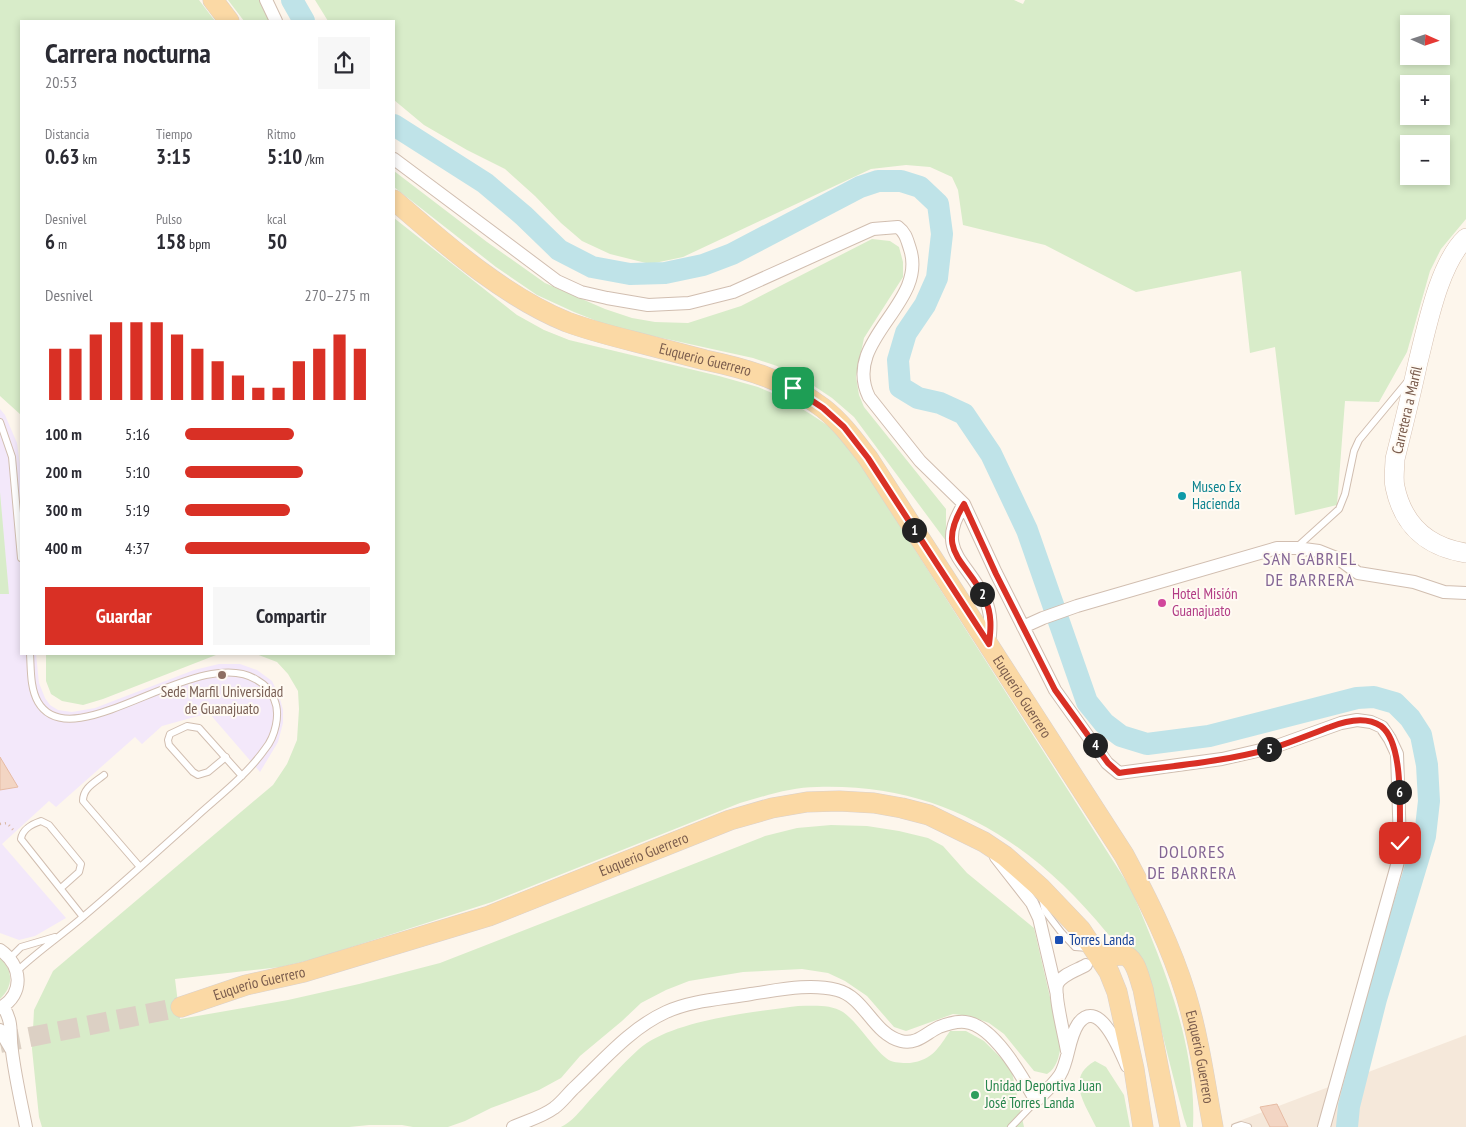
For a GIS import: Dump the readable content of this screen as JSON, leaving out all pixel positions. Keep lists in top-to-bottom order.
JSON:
{
  "streets": {
    "main road": ["Euquerio Guerrero", "Carretera a Marfil"]
  },
  "districts": ["SAN GABRIEL DE BARRERA", "DOLORES DE BARRERA"],
  "places": {
    "other": [
      "Museo Ex Hacienda",
      "Hotel Misión Guanajuato",
      "Sede Marfil Universidad de Guanajuato",
      "Unidad Deportiva Juan José Torres Landa"
    ],
    "transit": ["Torres Landa"]
  },
  "north": "right",
  "page": {
    "map_buttons": ["+", "−"],
    "heading": ["Carrera nocturna", "20:53"],
    "stats": [
      ["Distancia", "0.63 km"],
      ["Tiempo", "3:15"],
      ["Ritmo", "5:10 /km"],
      ["Desnivel", "6 m"],
      ["Pulso", "158 bpm"],
      ["kcal", "50"]
    ],
    "chart": ["Desnivel", "270–275 m"],
    "list": [
      {
        "name": "100 m",
        "note": "5:16"
      },
      {
        "name": "200 m",
        "note": "5:10"
      },
      {
        "name": "300 m",
        "note": "5:19"
      },
      {
        "name": "400 m",
        "note": "4:37"
      }
    ],
    "pins": [
      "1",
      "2",
      "4",
      "5",
      "6"
    ],
    "buttons": ["Guardar", "Compartir"]
  }
}
